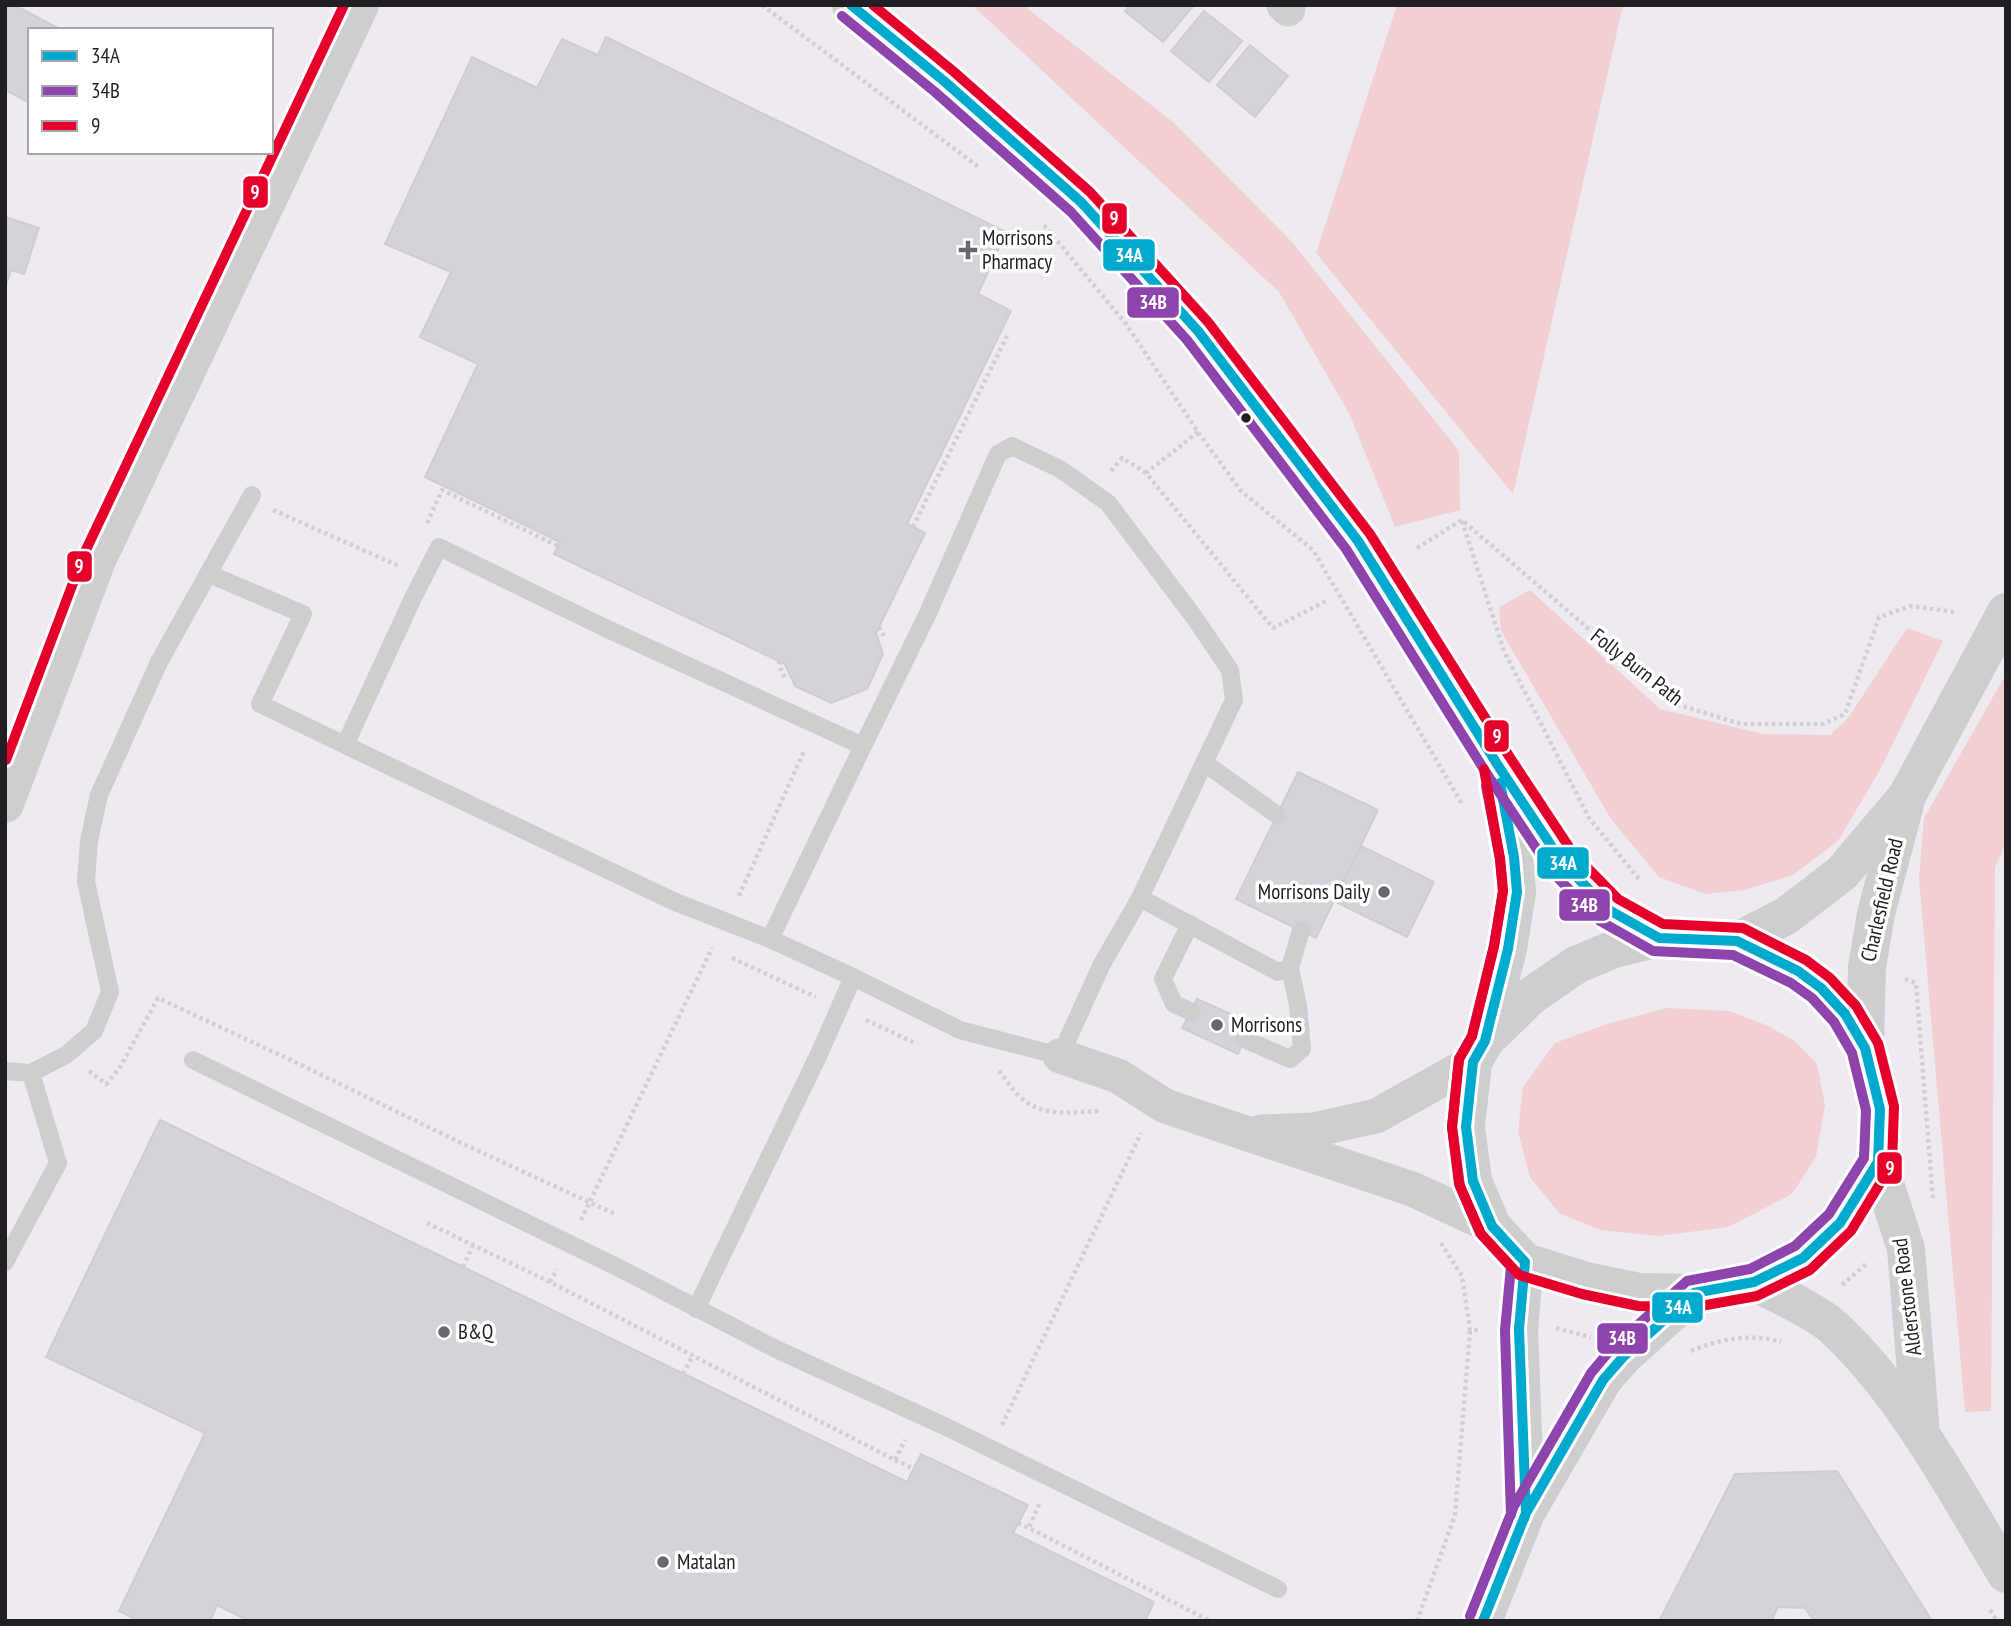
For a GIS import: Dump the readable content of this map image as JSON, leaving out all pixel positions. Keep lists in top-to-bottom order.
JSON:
{
  "streets": {
    "street": ["Charlesfield Road", "Alderstone Road"],
    "path": ["Folly Burn Path"]
  },
  "places": {
    "health": ["Morrisons Pharmacy"],
    "other": [
      "Morrisons Daily",
      "Morrisons",
      "B&Q",
      "Matalan"
    ]
  },
  "lines": ["transit line 34A", "transit line 9", "transit line 34B"],
  "legend": ["34A", "34B", "9"]
}
